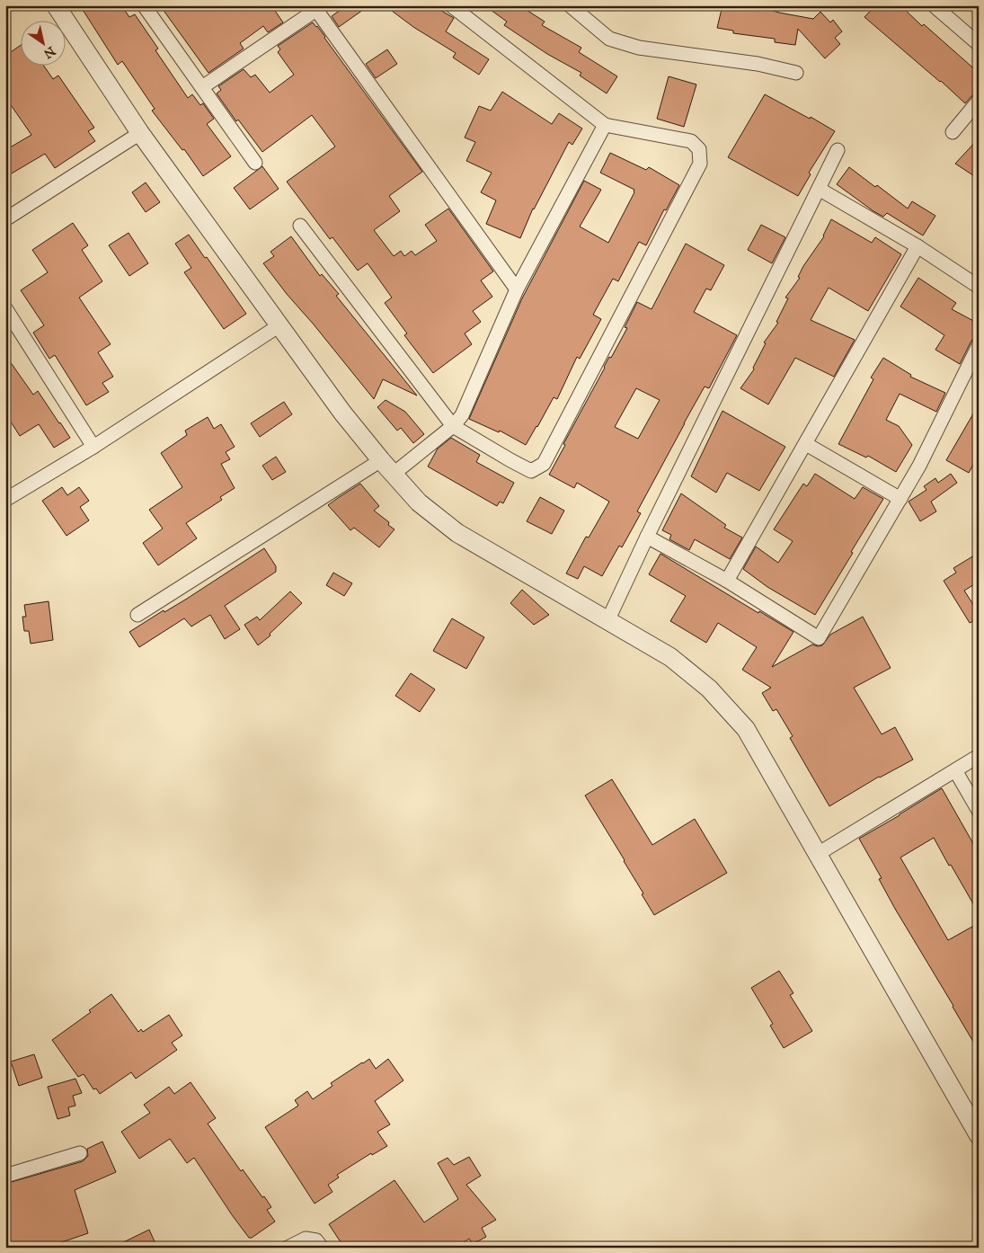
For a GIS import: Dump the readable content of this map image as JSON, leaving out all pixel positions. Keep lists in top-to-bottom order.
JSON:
{
  "north": "bottom right"
}
